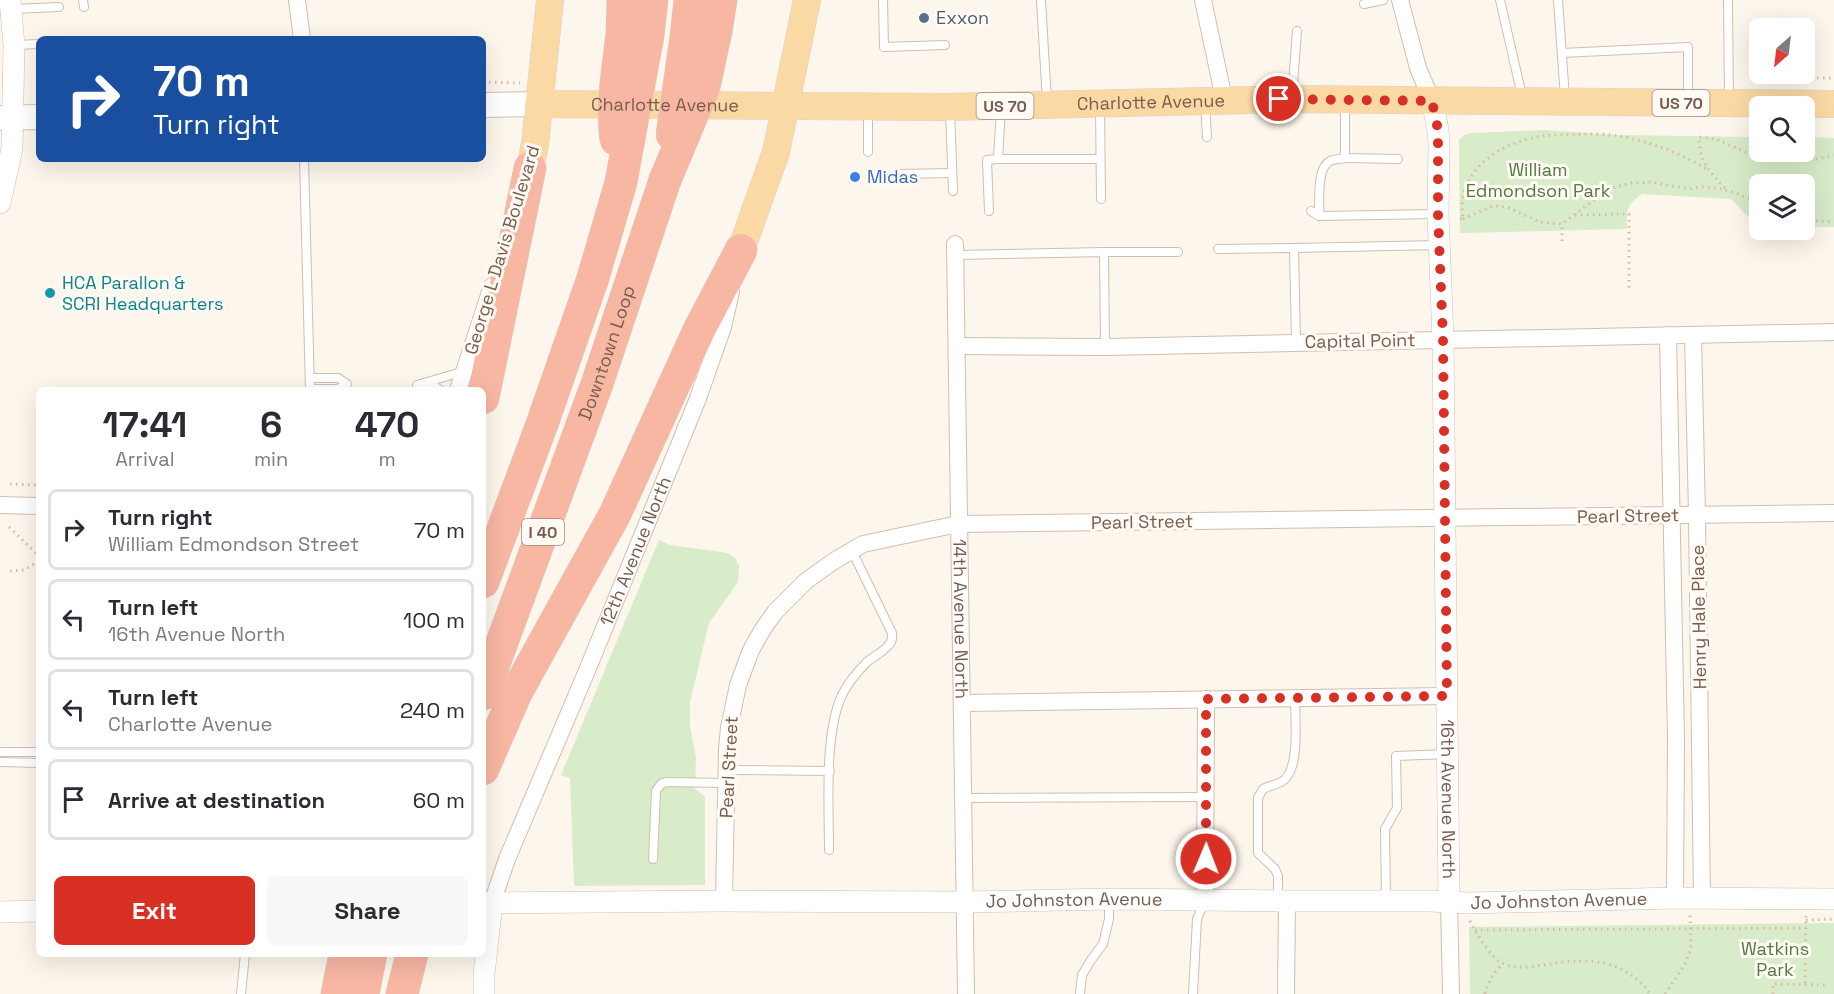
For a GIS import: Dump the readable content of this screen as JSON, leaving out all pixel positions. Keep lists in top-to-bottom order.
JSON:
{
  "streets": {
    "highway": ["Downtown Loop", "I 40"],
    "main road": [
      "Charlotte Avenue",
      "US 70",
      "George L Davis Boulevard",
      "12th Avenue North"
    ],
    "street": [
      "Capital Point",
      "Pearl Street",
      "Henry Hale Place",
      "14th Avenue North",
      "16th Avenue North",
      "Jo Johnston Avenue"
    ]
  },
  "crossings": [
    ["Charlotte Avenue", "George L Davis Boulevard"],
    ["Charlotte Avenue", "12th Avenue North"],
    ["Charlotte Avenue", "16th Avenue North"],
    ["Capital Point", "Henry Hale Place"],
    ["Capital Point", "14th Avenue North"],
    ["Capital Point", "16th Avenue North"],
    ["Pearl Street", "Henry Hale Place"],
    ["Pearl Street", "14th Avenue North"],
    ["Pearl Street", "16th Avenue North"],
    ["Pearl Street", "Jo Johnston Avenue"],
    ["12th Avenue North", "Jo Johnston Avenue"],
    ["Henry Hale Place", "Jo Johnston Avenue"],
    ["14th Avenue North", "Jo Johnston Avenue"],
    ["16th Avenue North", "Jo Johnston Avenue"]
  ],
  "parks": ["William Edmondson Park", "Watkins Park"],
  "places": ["Exxon", "Midas", "HCA Parallon & SCRI Headquarters"],
  "north": "bottom left",
  "page": {
    "turn": ["70 m", "Turn right"],
    "eta": [
      "17:41",
      "Arrival",
      "6",
      "min",
      "470",
      "m"
    ],
    "list": [
      {
        "name": "Turn right",
        "note": "William Edmondson Street",
        "value": "70 m"
      },
      {
        "name": "Turn left",
        "note": "16th Avenue North",
        "value": "100 m"
      },
      {
        "name": "Turn left",
        "note": "Charlotte Avenue",
        "value": "240 m"
      },
      {
        "name": "Arrive at destination",
        "value": "60 m"
      }
    ],
    "buttons": ["Exit", "Share"]
  }
}
